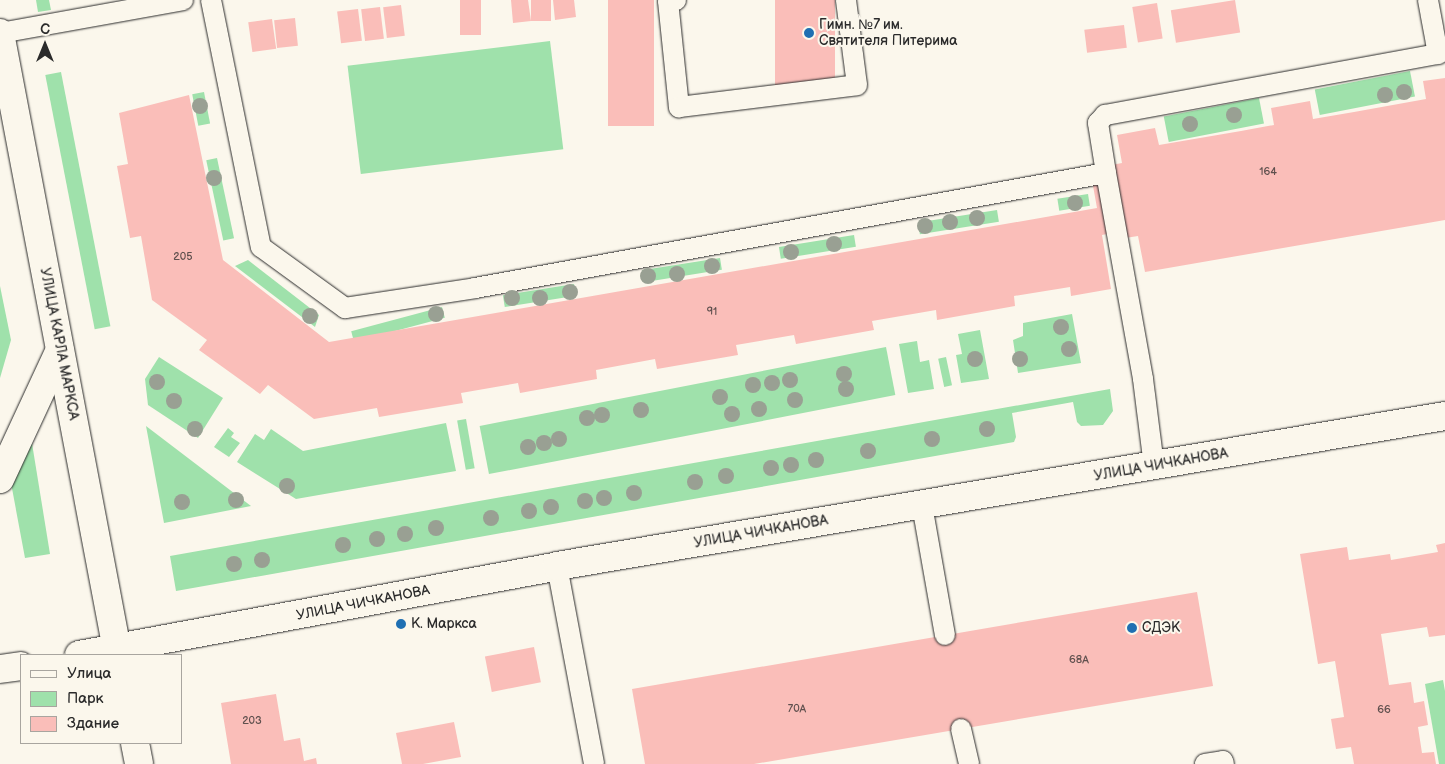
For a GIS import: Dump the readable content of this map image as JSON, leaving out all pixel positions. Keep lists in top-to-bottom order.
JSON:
{
  "streets": {
    "main road": ["УЛИЦА КАРЛА МАРКСА", "УЛИЦА ЧИЧКАНОВА"]
  },
  "crossings": [
    ["УЛИЦА КАРЛА МАРКСА", "УЛИЦА ЧИЧКАНОВА"]
  ],
  "places": ["Гимн. №7 им. Святителя Питерима", "К. Маркса", "СДЭК"],
  "house_numbers": [
    "164",
    "205",
    "91",
    "68А",
    "70А",
    "66",
    "203"
  ],
  "legend": ["Улица", "Парк", "Здание"],
  "north": "top"
}
